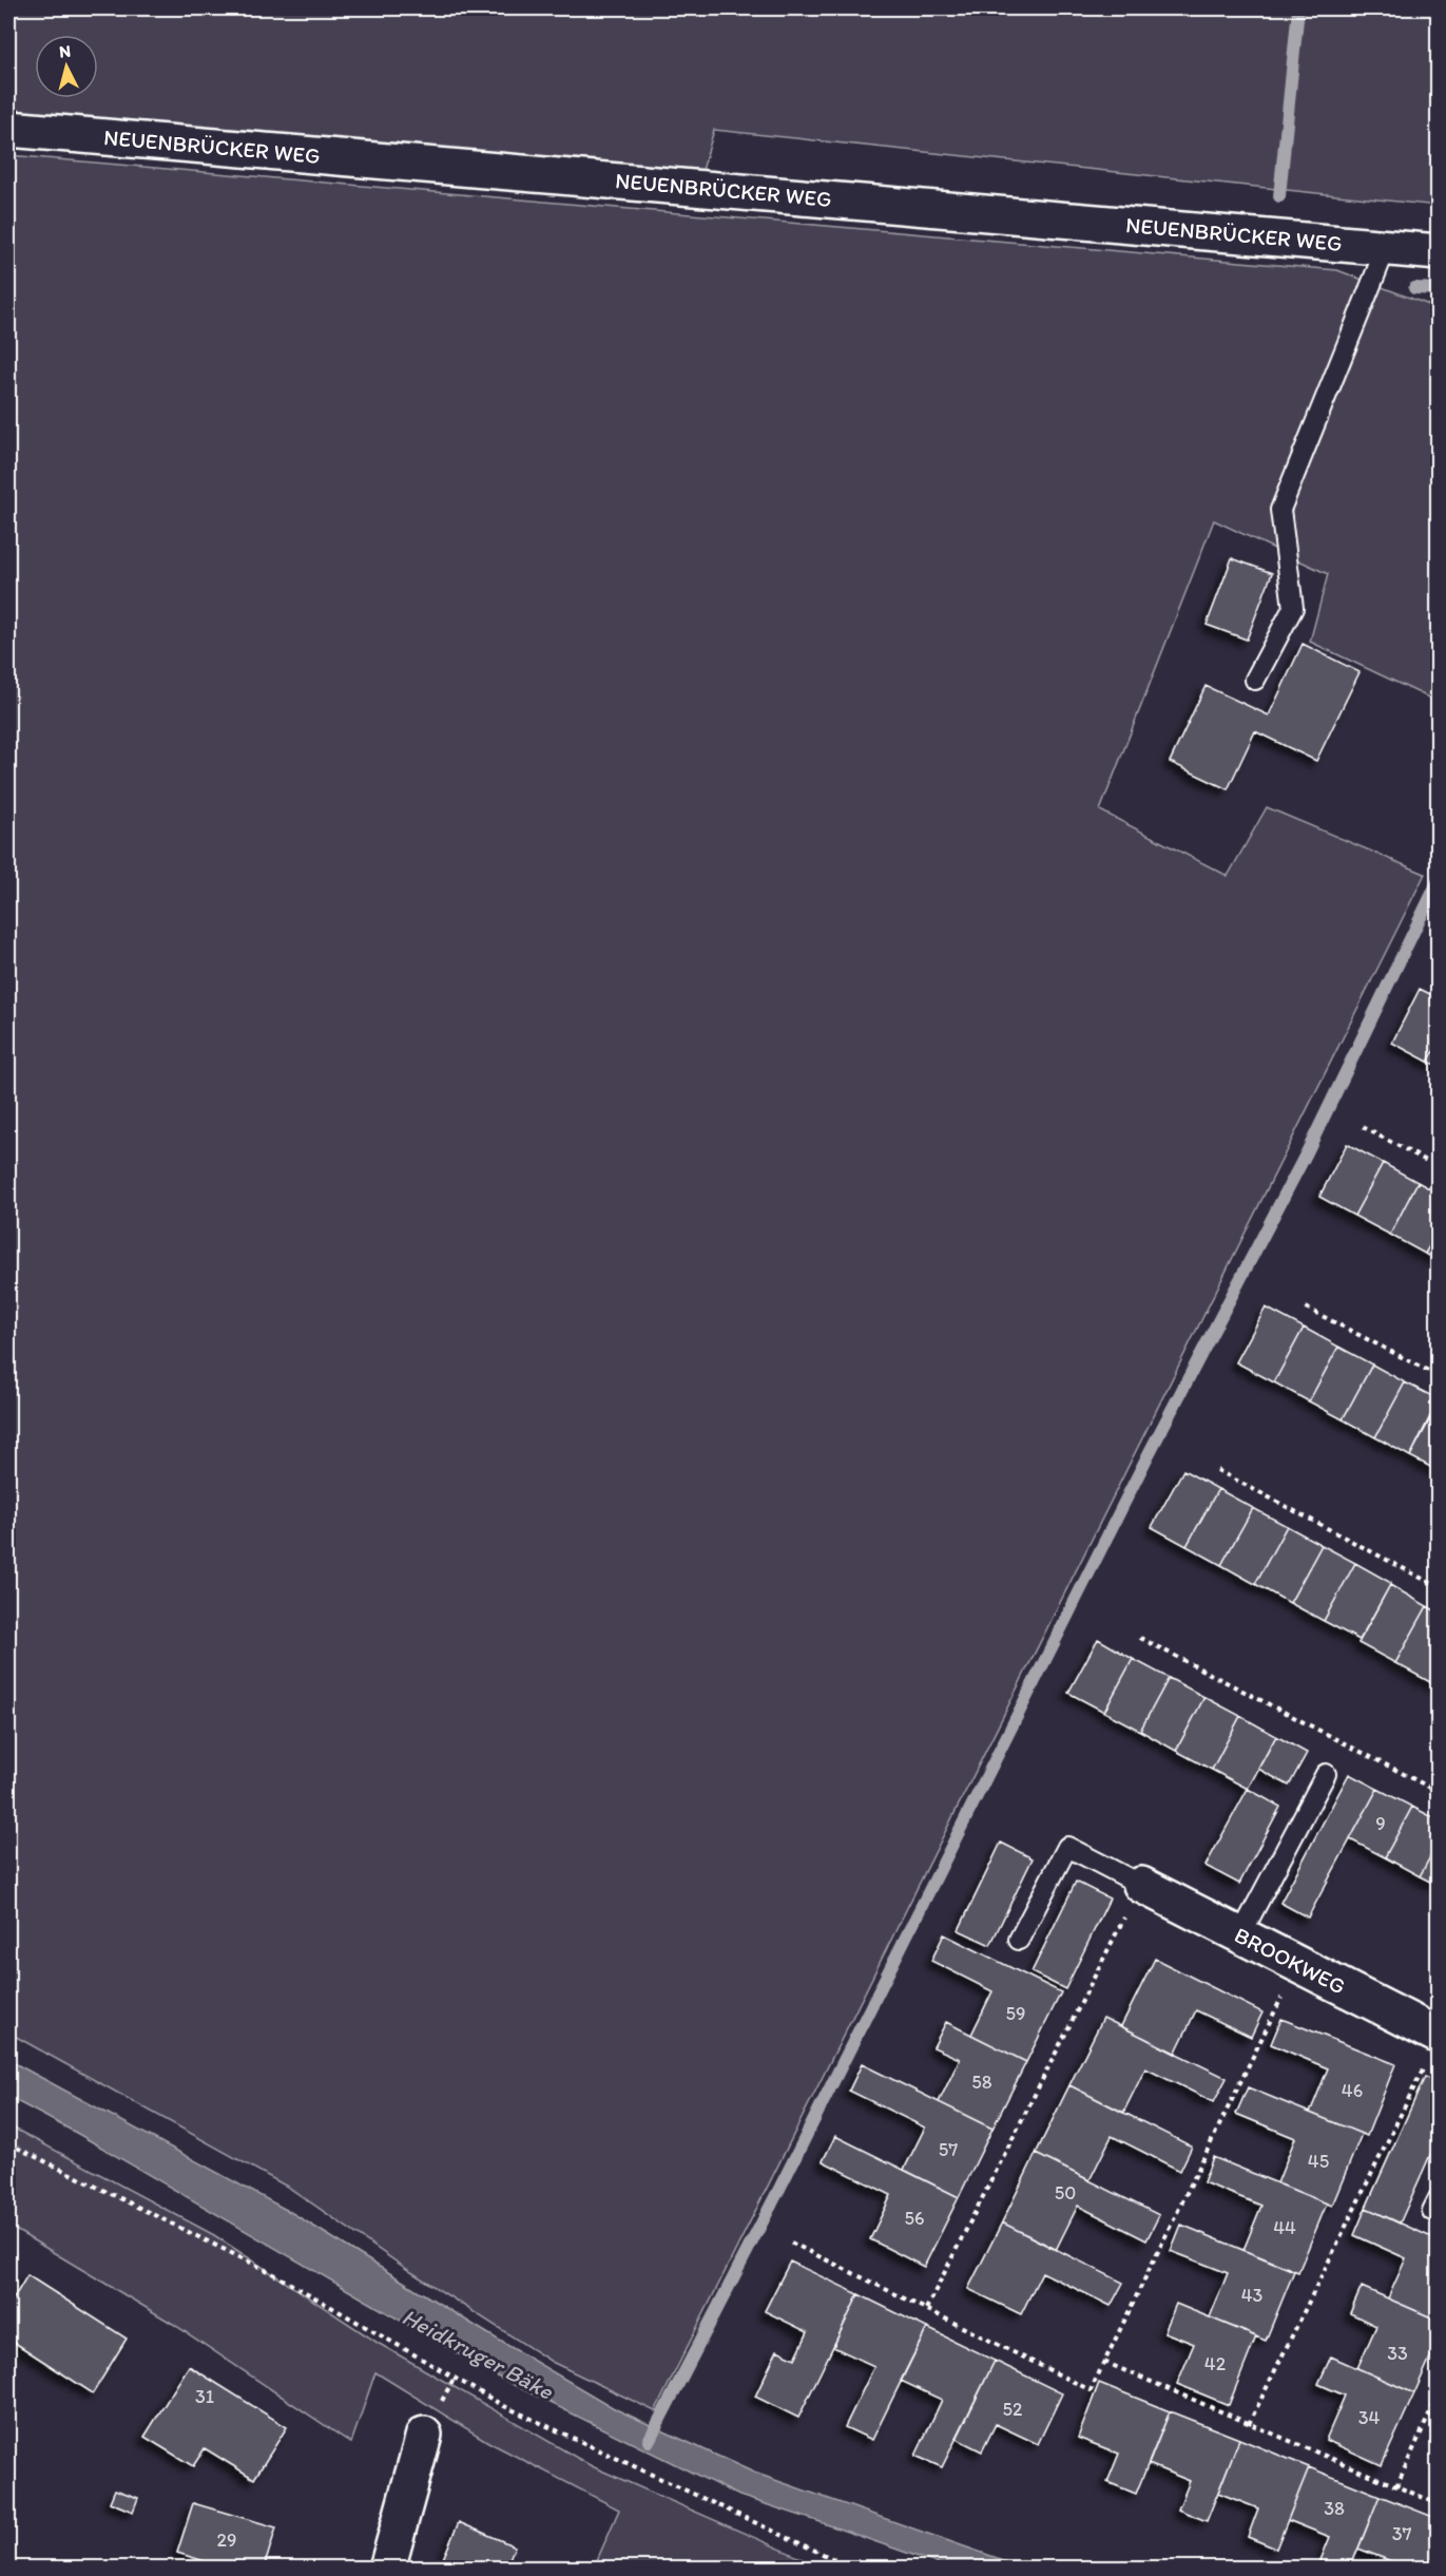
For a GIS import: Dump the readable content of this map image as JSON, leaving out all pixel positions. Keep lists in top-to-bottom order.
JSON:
{
  "streets": {
    "street": ["NEUENBRÜCKER WEG", "BROOKWEG"]
  },
  "water": ["Heidkruger Bäke"],
  "house_numbers": [
    "9",
    "59",
    "58",
    "46",
    "57",
    "45",
    "50",
    "56",
    "44",
    "43",
    "33",
    "42",
    "31",
    "52",
    "34",
    "38",
    "37",
    "29"
  ],
  "north": "top"
}
